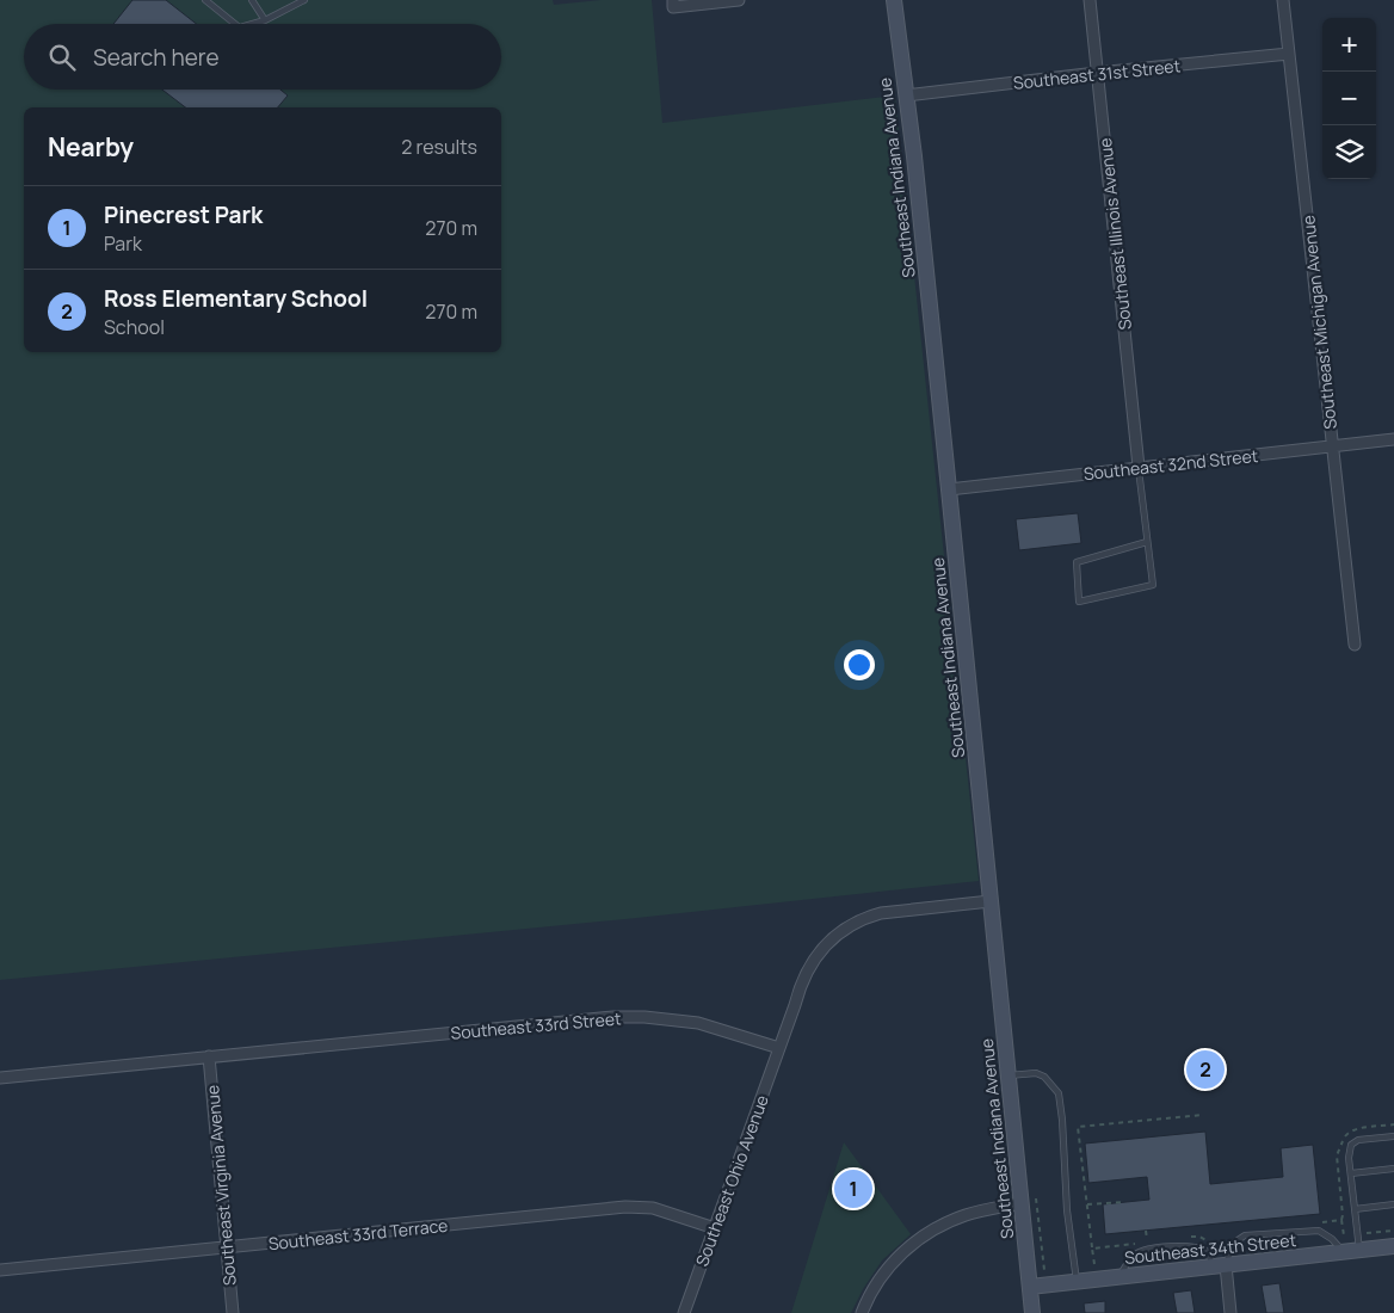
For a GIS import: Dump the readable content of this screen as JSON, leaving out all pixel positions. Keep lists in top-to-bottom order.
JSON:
{
  "streets": {
    "street": [
      "Southeast 31st Street",
      "Southeast Indiana Avenue",
      "Southeast Illinois Avenue",
      "Southeast Michigan Avenue",
      "Southeast 32nd Street",
      "Southeast 33rd Street",
      "Southeast Ohio Avenue",
      "Southeast Virginia Avenue",
      "Southeast 33rd Terrace",
      "Southeast 34th Street"
    ]
  },
  "crossings": [
    ["Southeast 31st Street", "Southeast Indiana Avenue"],
    ["Southeast 31st Street", "Southeast Illinois Avenue"],
    ["Southeast 31st Street", "Southeast Michigan Avenue"],
    ["Southeast Indiana Avenue", "Southeast 32nd Street"],
    ["Southeast Indiana Avenue", "Southeast 34th Street"],
    ["Southeast Illinois Avenue", "Southeast 32nd Street"],
    ["Southeast Michigan Avenue", "Southeast 32nd Street"],
    ["Southeast 33rd Street", "Southeast Ohio Avenue"],
    ["Southeast 33rd Street", "Southeast Virginia Avenue"],
    ["Southeast Ohio Avenue", "Southeast 33rd Terrace"],
    ["Southeast Virginia Avenue", "Southeast 33rd Terrace"]
  ],
  "page": {
    "map_buttons": ["+", "−"],
    "search": "Search here",
    "heading": ["Nearby", "2 results"],
    "list": [
      {
        "mark": "1",
        "name": "Pinecrest Park",
        "note": "Park",
        "value": "270 m"
      },
      {
        "mark": "2",
        "name": "Ross Elementary School",
        "note": "School",
        "value": "270 m"
      }
    ],
    "pins": ["2", "1"]
  }
}
